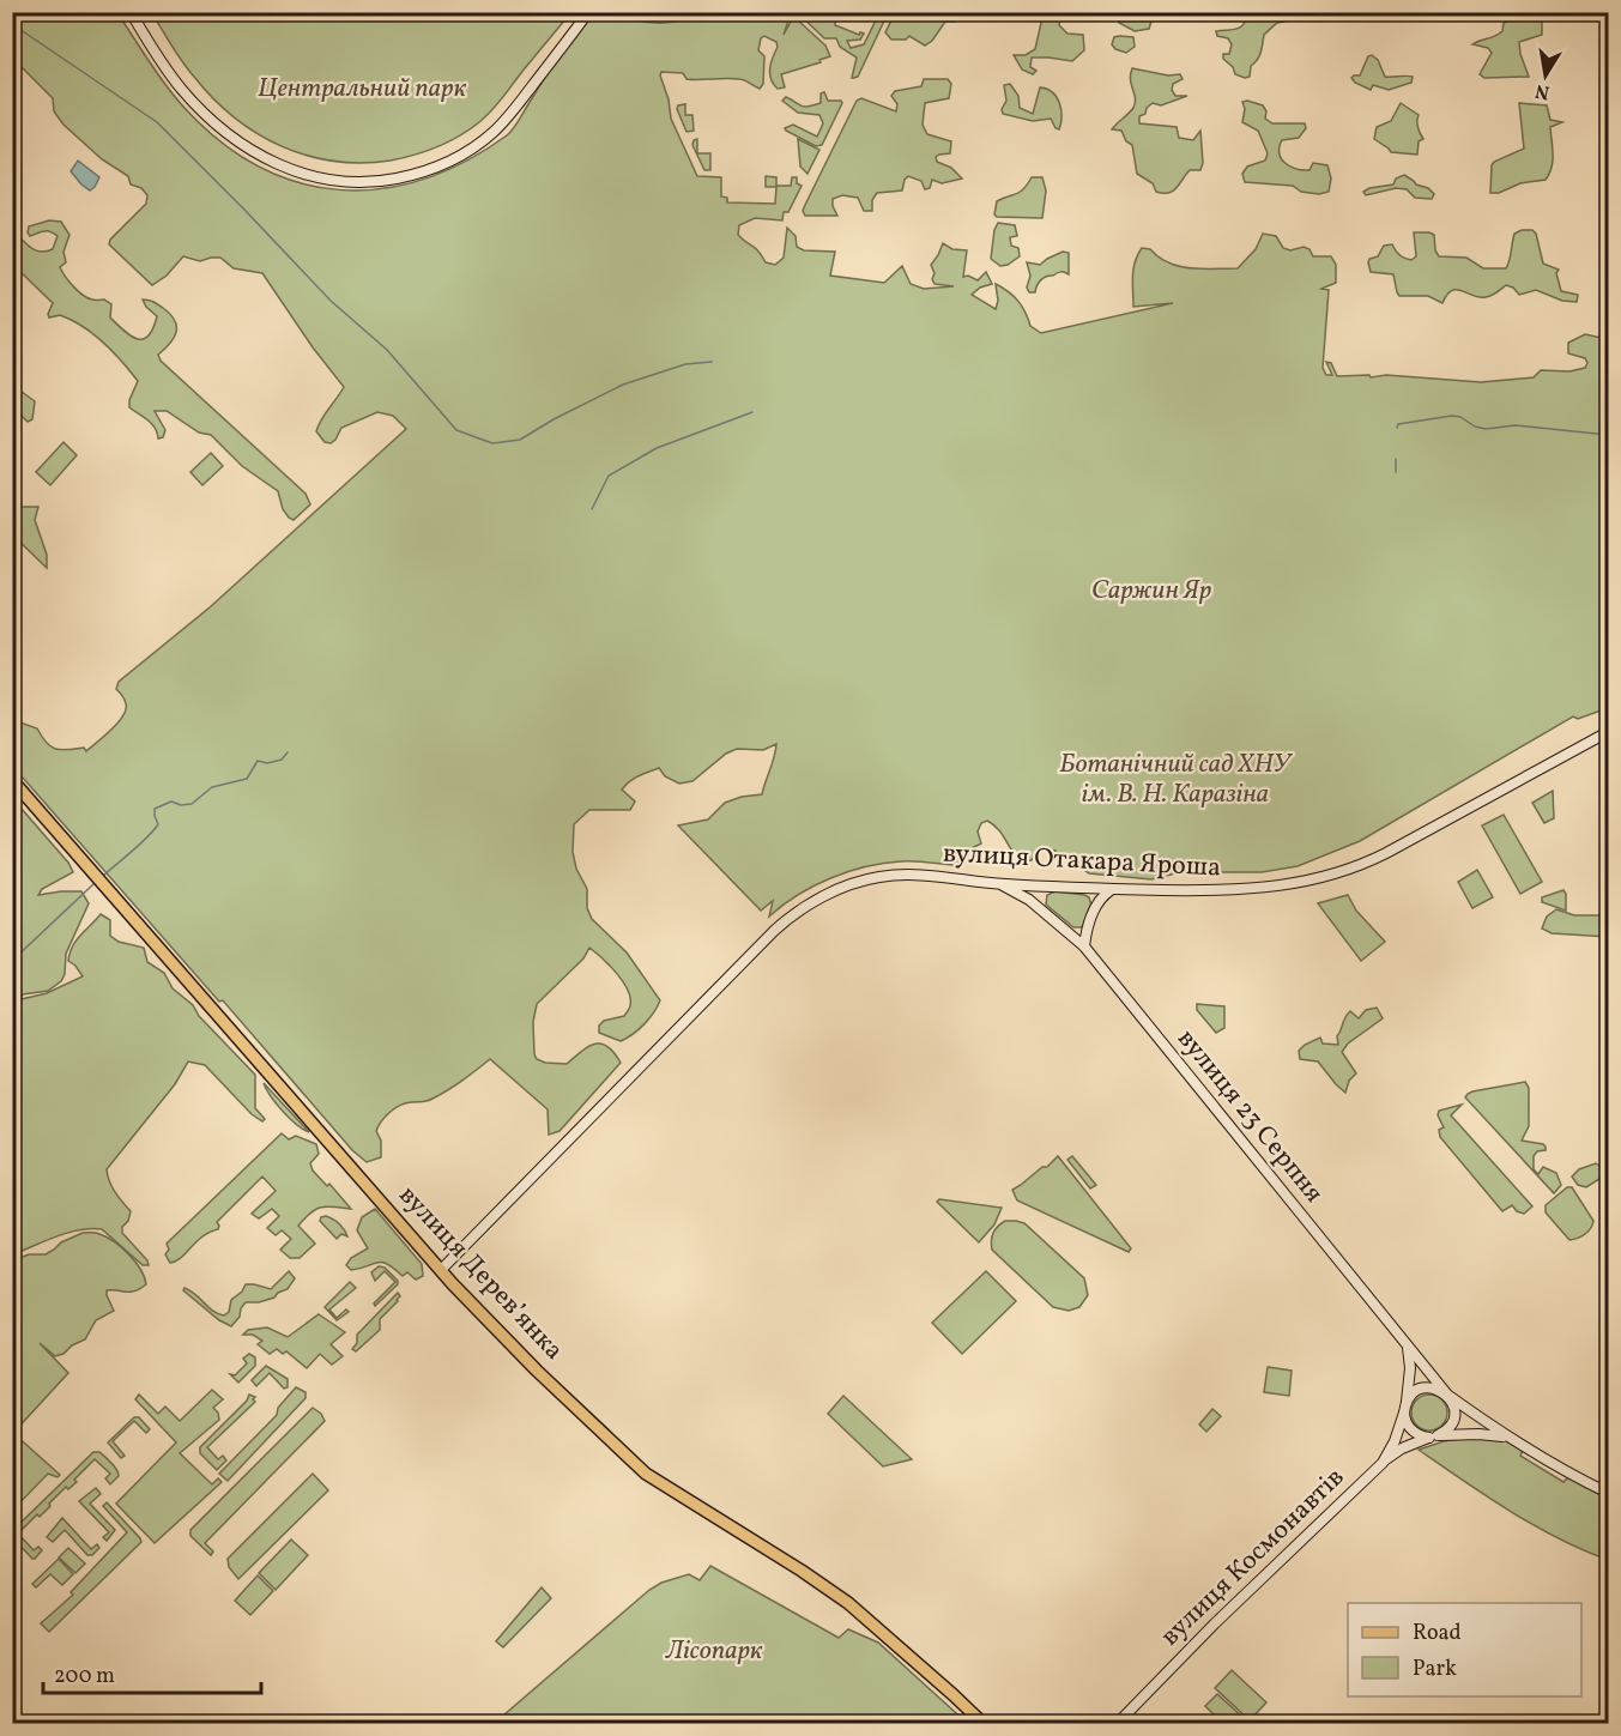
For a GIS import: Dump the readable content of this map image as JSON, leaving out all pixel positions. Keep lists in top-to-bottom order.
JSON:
{
  "streets": {
    "main road": ["вулиця Дерев’янка"],
    "street": ["вулиця Отакара Яроша", "вулиця 23 Серпня", "вулиця Космонавтів"]
  },
  "crossings": [
    ["вулиця Отакара Яроша", "вулиця 23 Серпня"],
    ["вулиця Отакара Яроша", "вулиця Дерев’янка"],
    ["вулиця 23 Серпня", "вулиця Космонавтів"]
  ],
  "parks": [
    "Центральний парк",
    "Саржин Яр",
    "Ботанічний сад ХНУ ім. В. Н. Каразіна",
    "Лісопарк"
  ],
  "legend": ["Road", "Park"],
  "scale_bar": "200 m",
  "north": "bottom"
}
